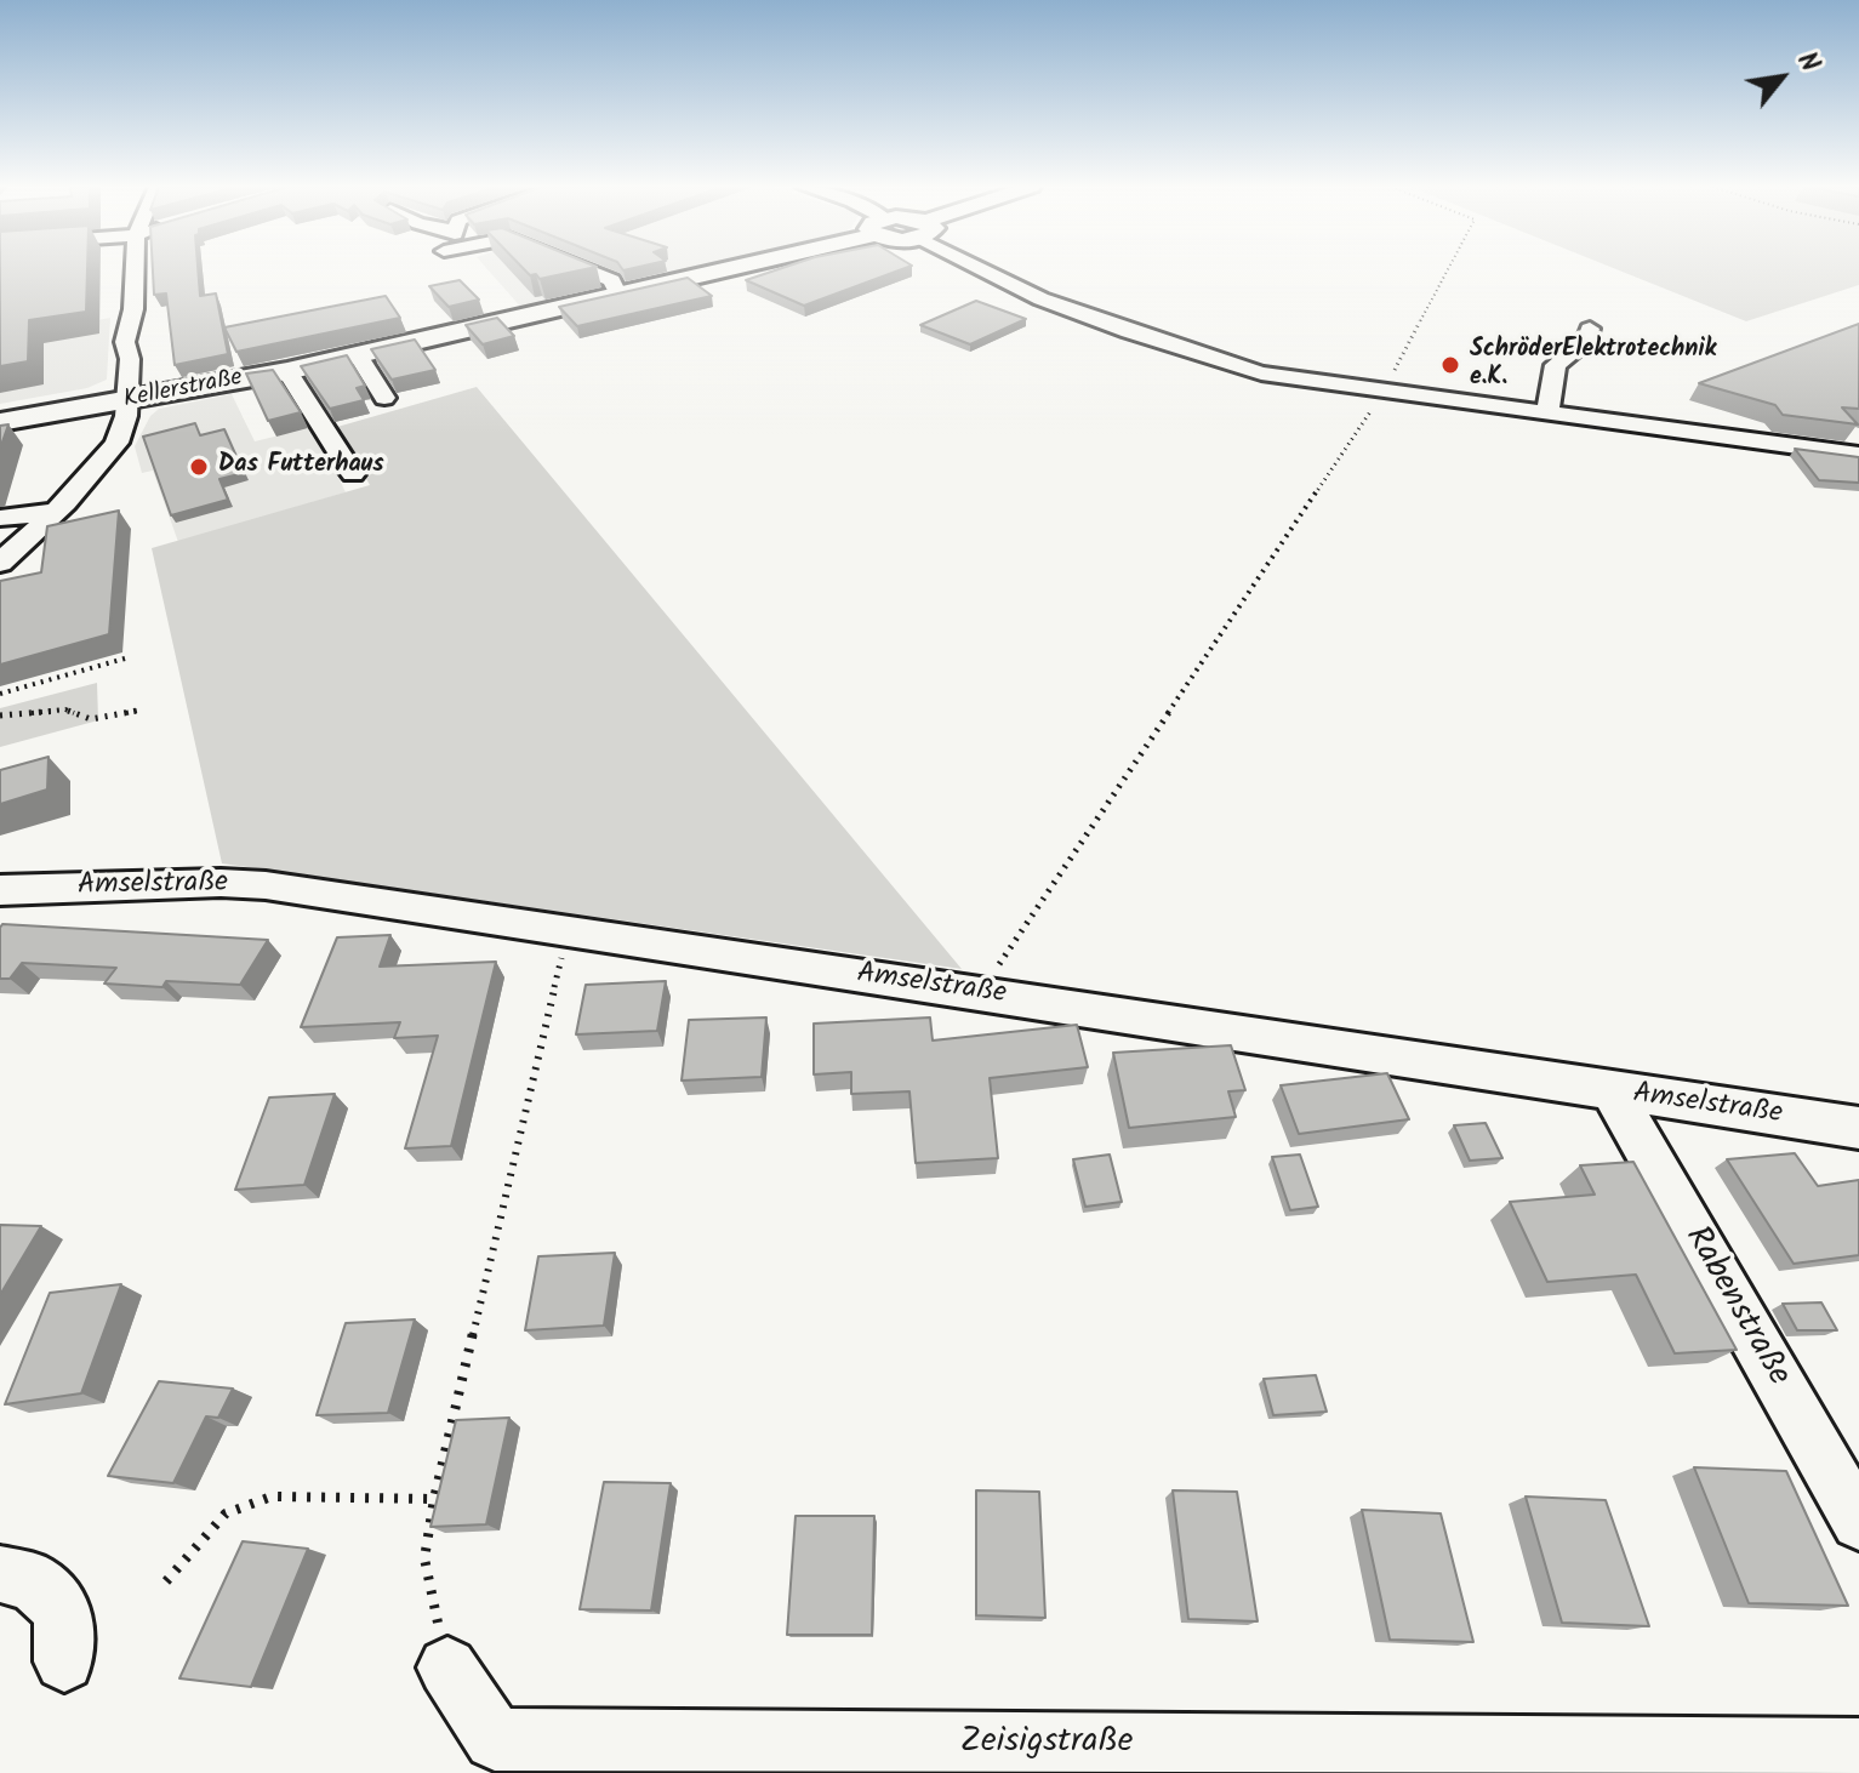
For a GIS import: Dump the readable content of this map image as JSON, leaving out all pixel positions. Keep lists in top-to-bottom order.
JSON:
{
  "streets": {
    "main road": ["Kellerstraße"],
    "street": ["Amselstraße", "Rabenstraße", "Zeisigstraße"]
  },
  "crossings": [
    ["Amselstraße", "Rabenstraße"]
  ],
  "places": ["SchröderElektrotechnik e.K.", "Das Futterhaus"],
  "north": "top right"
}
